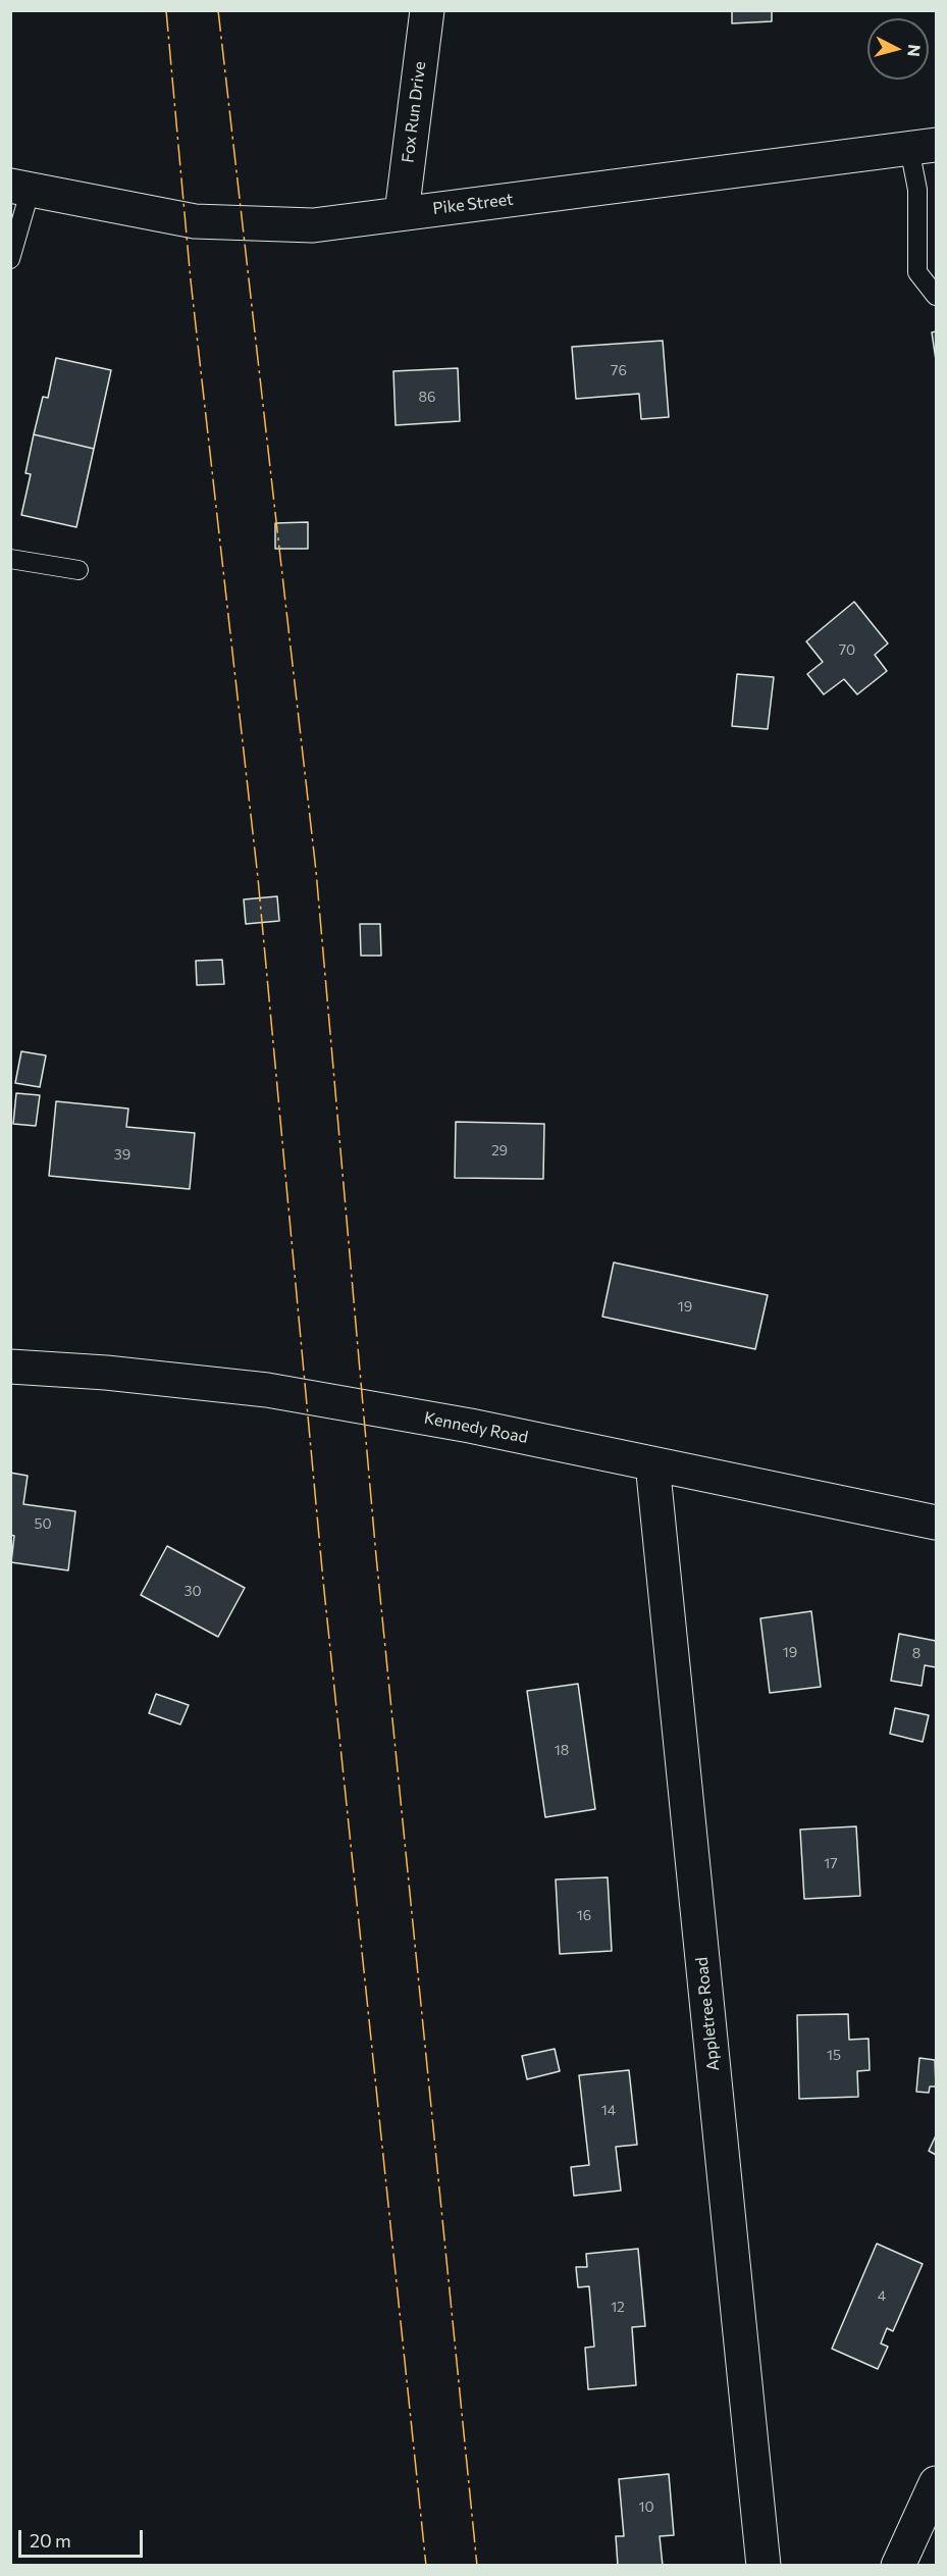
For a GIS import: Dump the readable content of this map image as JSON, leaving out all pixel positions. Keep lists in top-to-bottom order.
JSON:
{
  "streets": {
    "street": [
      "Fox Run Drive",
      "Pike Street",
      "Kennedy Road",
      "Appletree Road"
    ]
  },
  "crossings": [
    ["Fox Run Drive", "Pike Street"],
    ["Kennedy Road", "Appletree Road"]
  ],
  "house_numbers": [
    "76",
    "86",
    "70",
    "29",
    "39",
    "19",
    "50",
    "30",
    "19",
    "8",
    "18",
    "17",
    "16",
    "15",
    "14",
    "4",
    "12",
    "10"
  ],
  "scale_bar": "20 m",
  "north": "right"
}
